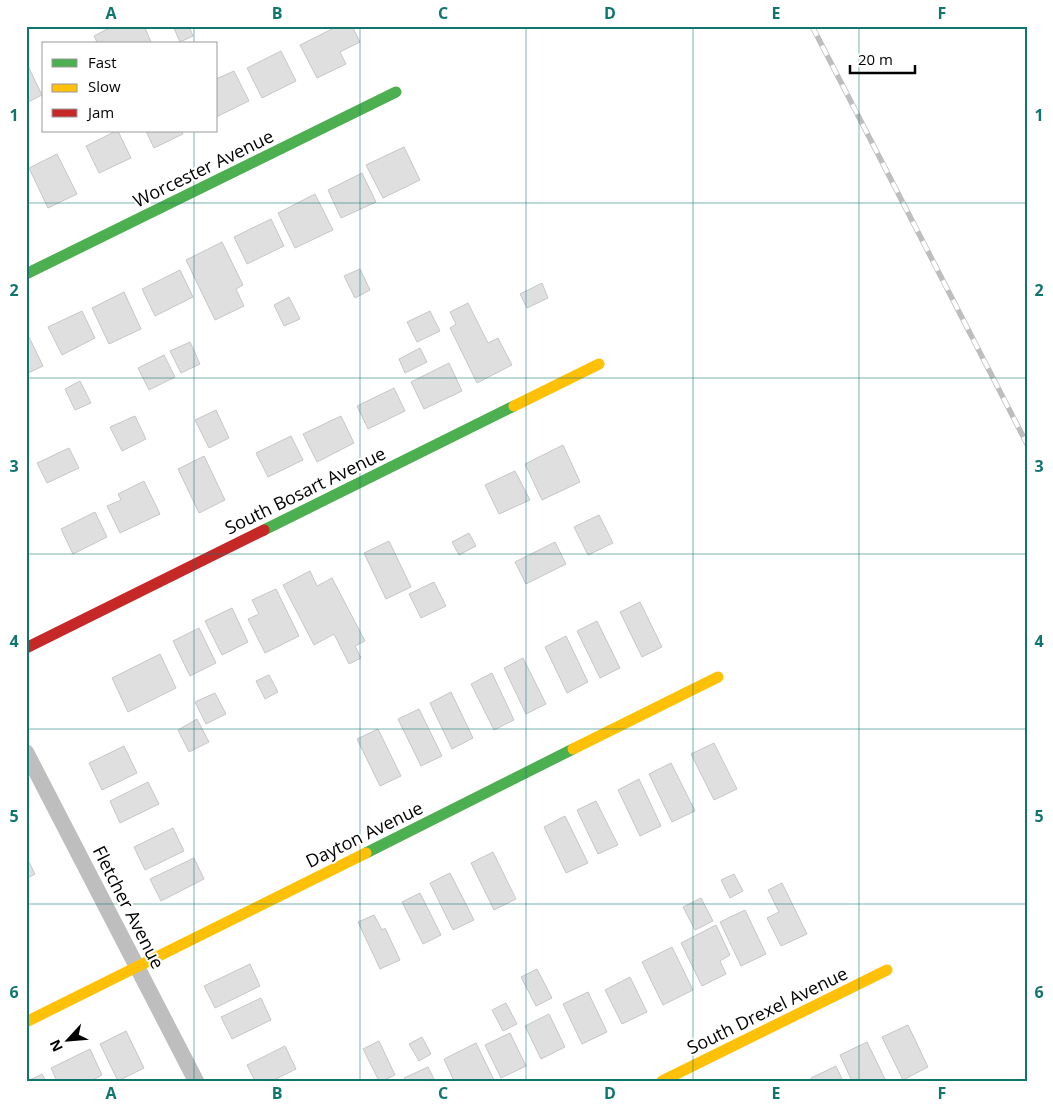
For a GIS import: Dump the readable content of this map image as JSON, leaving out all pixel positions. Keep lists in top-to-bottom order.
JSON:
{
  "streets": {
    "street": [
      "Worcester Avenue",
      "South Bosart Avenue",
      "Dayton Avenue",
      "Fletcher Avenue",
      "South Drexel Avenue"
    ]
  },
  "crossings": [
    ["Dayton Avenue", "Fletcher Avenue"]
  ],
  "legend": ["Fast", "Slow", "Jam"],
  "scale_bar": "20 m",
  "north": "bottom left",
  "grid": {
    "columns": [
      "A",
      "B",
      "C",
      "D",
      "E",
      "F"
    ],
    "rows": [
      "1",
      "2",
      "3",
      "4",
      "5",
      "6"
    ]
  }
}
